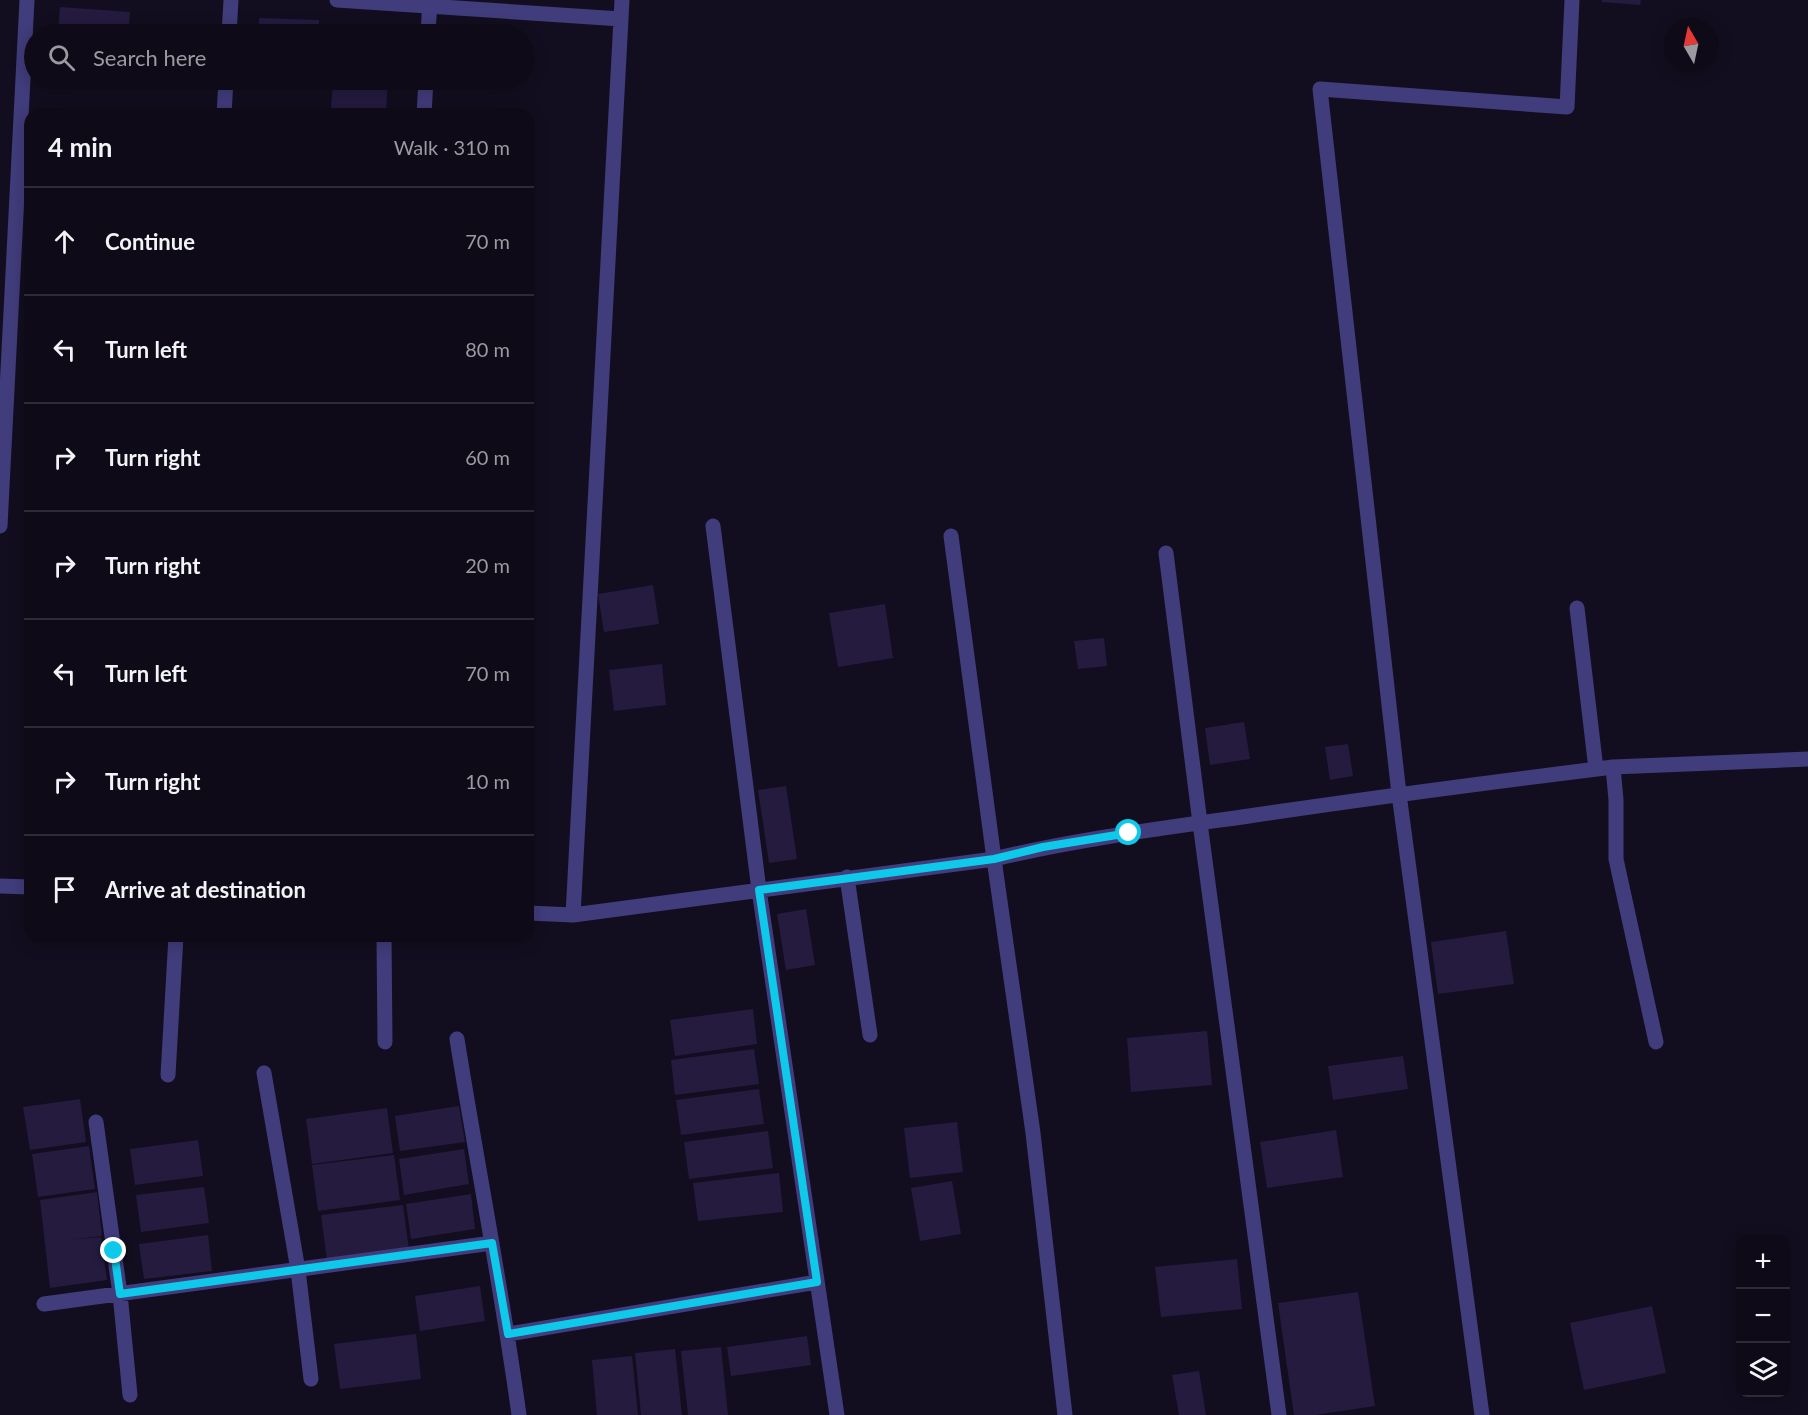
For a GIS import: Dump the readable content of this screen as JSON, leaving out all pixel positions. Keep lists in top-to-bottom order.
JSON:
{
  "north": "top",
  "page": {
    "search": "Search here",
    "heading": ["4 min", "Walk · 310 m"],
    "list": [
      ["Continue", "70 m"],
      ["Turn left", "80 m"],
      ["Turn right", "60 m"],
      ["Turn right", "20 m"],
      ["Turn left", "70 m"],
      ["Turn right", "10 m"],
      "Arrive at destination"
    ],
    "map_buttons": ["+", "−"]
  }
}
